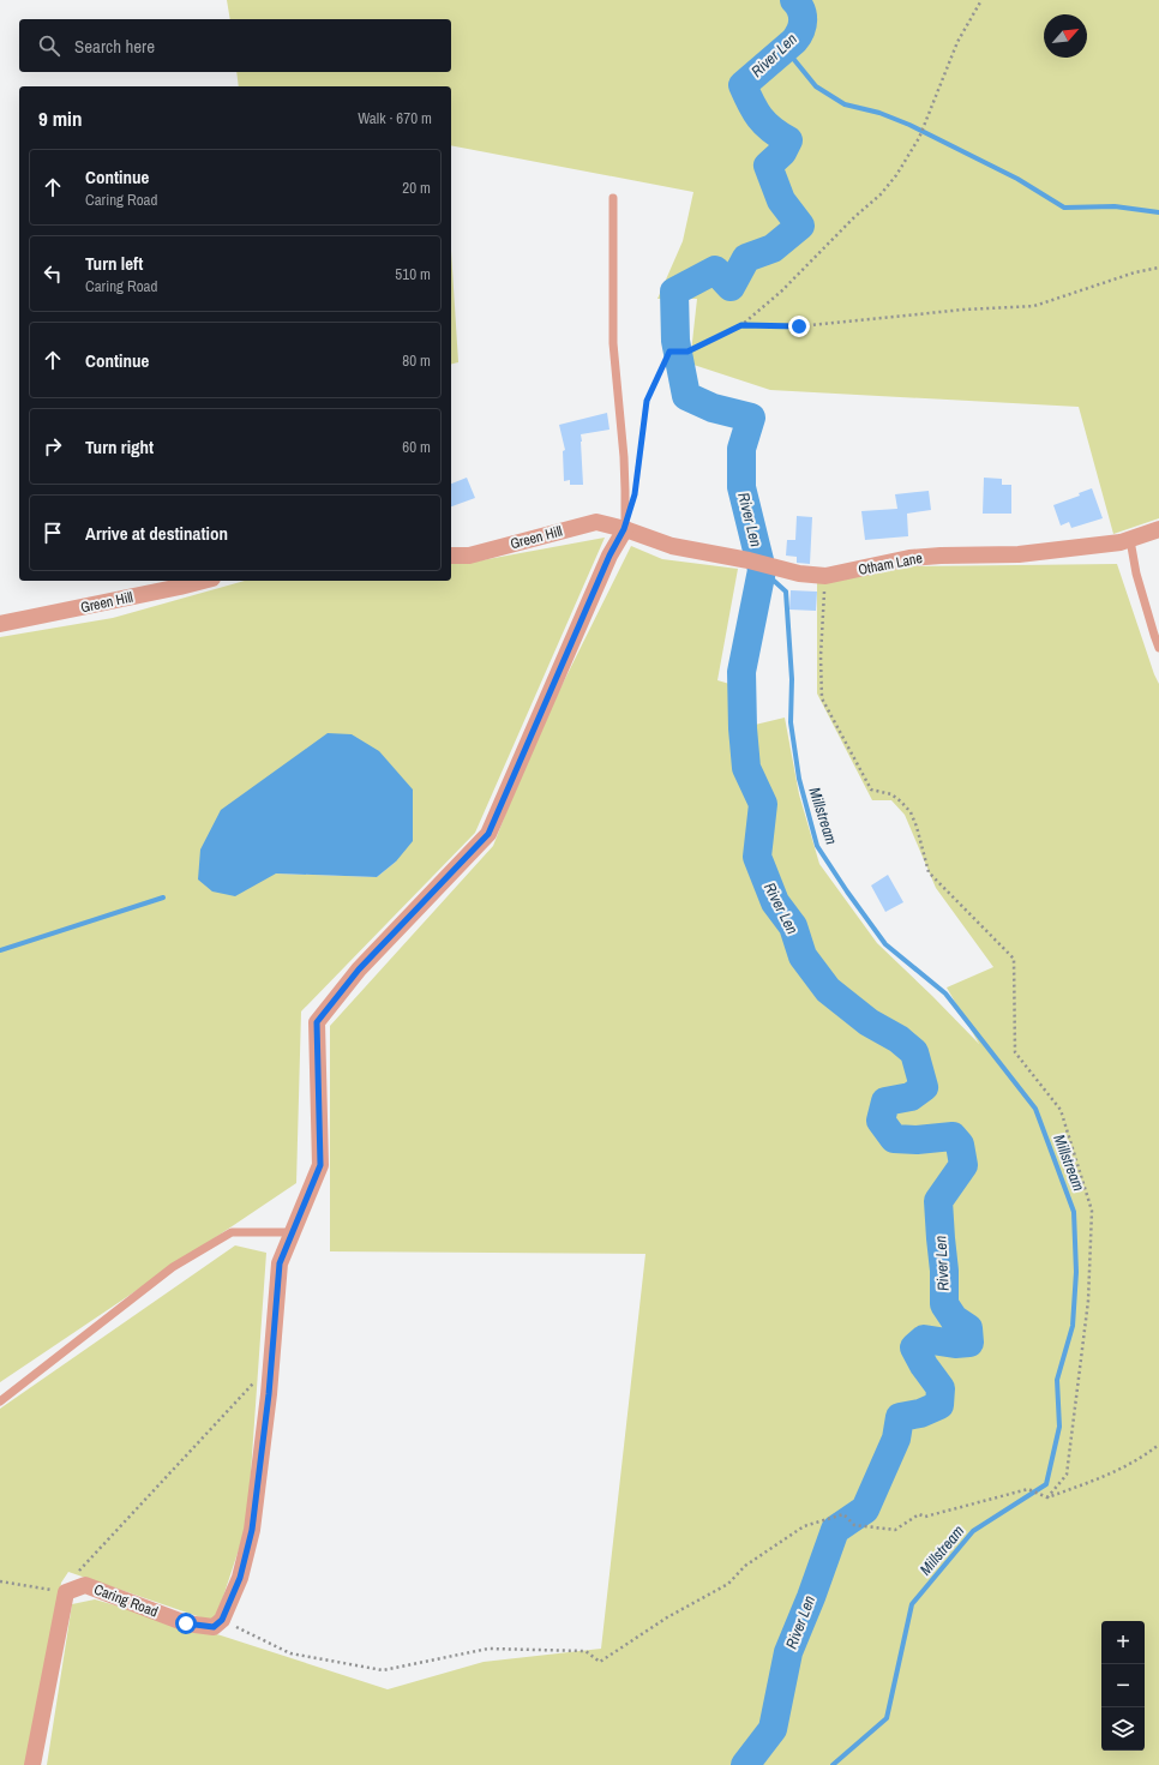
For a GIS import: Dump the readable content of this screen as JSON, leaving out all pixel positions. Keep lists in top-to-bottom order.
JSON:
{
  "streets": {
    "street": ["Green Hill", "Otham Lane", "Caring Road"]
  },
  "crossings": [
    ["Green Hill", "Otham Lane"]
  ],
  "water": ["River Len", "Millstream"],
  "north": "top right",
  "page": {
    "search": "Search here",
    "heading": ["9 min", "Walk · 670 m"],
    "list": [
      ["Continue", "Caring Road", "20 m"],
      ["Turn left", "Caring Road", "510 m"],
      ["Continue", "80 m"],
      ["Turn right", "60 m"],
      "Arrive at destination"
    ],
    "map_buttons": ["+", "−"]
  }
}
